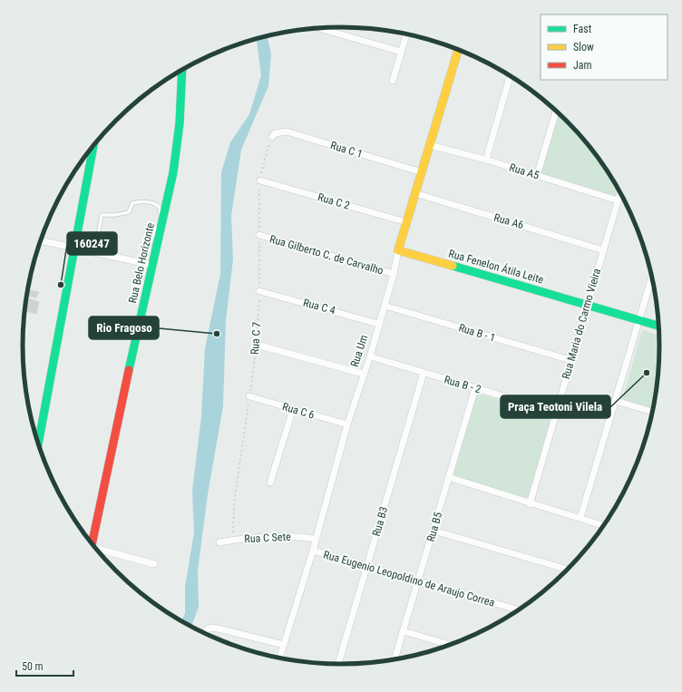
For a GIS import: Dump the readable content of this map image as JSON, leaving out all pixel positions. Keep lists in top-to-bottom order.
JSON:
{
  "streets": {
    "street": [
      "Rua C 1",
      "Rua A5",
      "Rua C 2",
      "Rua A6",
      "Rua Gilberto C. de Carvalho",
      "Rua Belo Horizonte",
      "Rua Fenelon Átila Leite",
      "Rua C 4",
      "Rua Maria do Carmo Vieira",
      "Rua B - 1",
      "Rua Um",
      "Rua B - 2",
      "Rua C 6",
      "Rua B3",
      "Rua B5",
      "Rua C Sete",
      "Rua Eugenio Leopoldino de Araujo Correa"
    ],
    "path": ["Rua C 7"]
  },
  "crossings": [
    ["Rua C 1", "Rua C 7"],
    ["Rua C 1", "Rua Um"],
    ["Rua A5", "Rua Maria do Carmo Vieira"],
    ["Rua A5", "Rua Um"],
    ["Rua C 2", "Rua C 7"],
    ["Rua C 2", "Rua Um"],
    ["Rua A6", "Rua Maria do Carmo Vieira"],
    ["Rua A6", "Rua Um"],
    ["Rua Gilberto C. de Carvalho", "Rua C 7"],
    ["Rua Gilberto C. de Carvalho", "Rua Um"],
    ["Rua Fenelon Átila Leite", "Rua Maria do Carmo Vieira"],
    ["Rua Fenelon Átila Leite", "Rua Um"],
    ["Rua C 4", "Rua C 7"],
    ["Rua C 4", "Rua Um"],
    ["Rua Maria do Carmo Vieira", "Rua B - 1"],
    ["Rua Maria do Carmo Vieira", "Rua B - 2"],
    ["Rua B - 1", "Rua Um"],
    ["Rua C 7", "Rua C 6"],
    ["Rua C 7", "Rua C Sete"],
    ["Rua Um", "Rua B - 2"],
    ["Rua Um", "Rua C 6"],
    ["Rua Um", "Rua C Sete"],
    ["Rua Um", "Rua Eugenio Leopoldino de Araujo Correa"],
    ["Rua B - 2", "Rua B3"],
    ["Rua B - 2", "Rua B5"],
    ["Rua B3", "Rua Eugenio Leopoldino de Araujo Correa"],
    ["Rua B5", "Rua Eugenio Leopoldino de Araujo Correa"]
  ],
  "places": ["160247", "Rio Fragoso", "Praça Teotoni Vilela"],
  "legend": ["Fast", "Slow", "Jam"],
  "scale_bar": "50 m"
}
